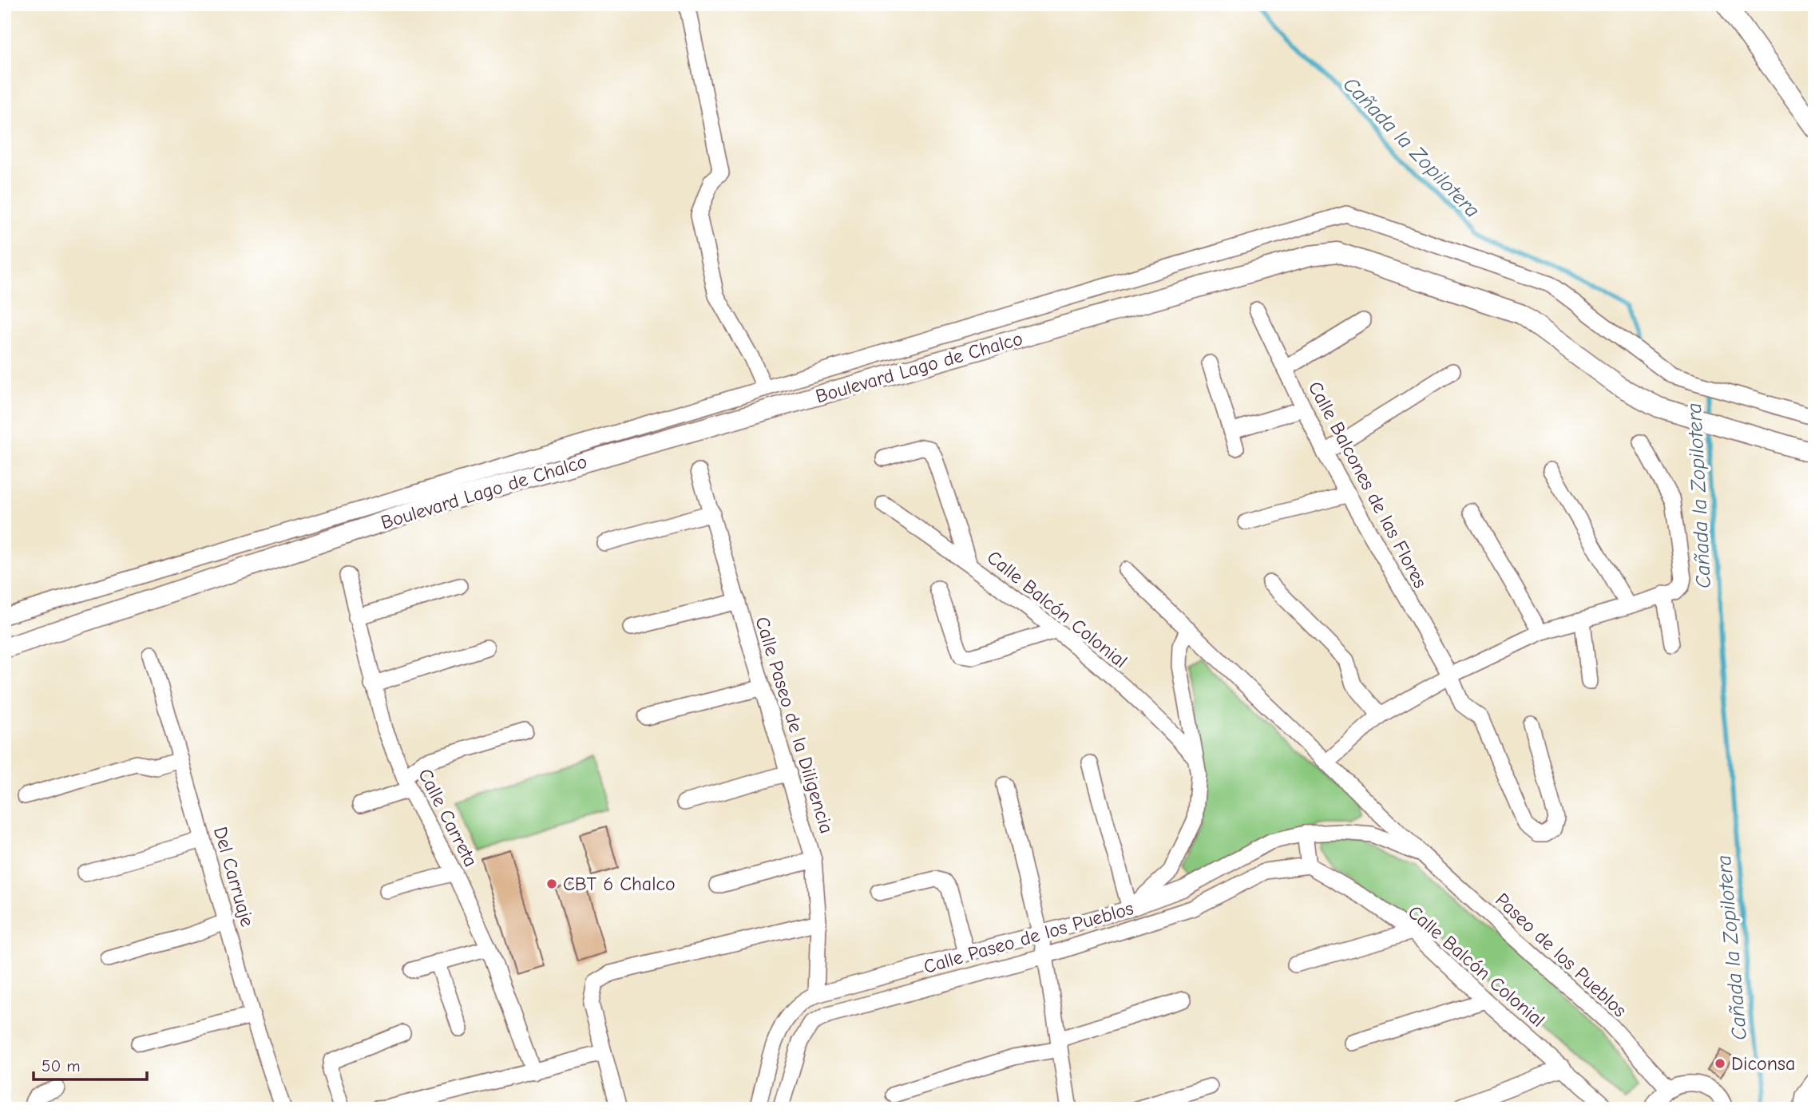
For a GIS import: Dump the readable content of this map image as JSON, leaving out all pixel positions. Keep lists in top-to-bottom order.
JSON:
{
  "streets": {
    "main road": ["Boulevard Lago de Chalco"],
    "street": [
      "Calle Balcones de las Flores",
      "Calle Balcón Colonial",
      "Calle Paseo de la Diligencia",
      "Calle Carreta",
      "Del Carruaje",
      "Calle Paseo de los Pueblos",
      "Paseo de los Pueblos"
    ]
  },
  "crossings": [
    ["Calle Balcón Colonial", "Calle Paseo de los Pueblos"],
    ["Calle Paseo de la Diligencia", "Calle Paseo de los Pueblos"],
    ["Calle Paseo de los Pueblos", "Paseo de los Pueblos"]
  ],
  "water": ["Cañada la Zopilotera"],
  "places": ["CBT 6 Chalco", "Diconsa"],
  "scale_bar": "50 m"
}
